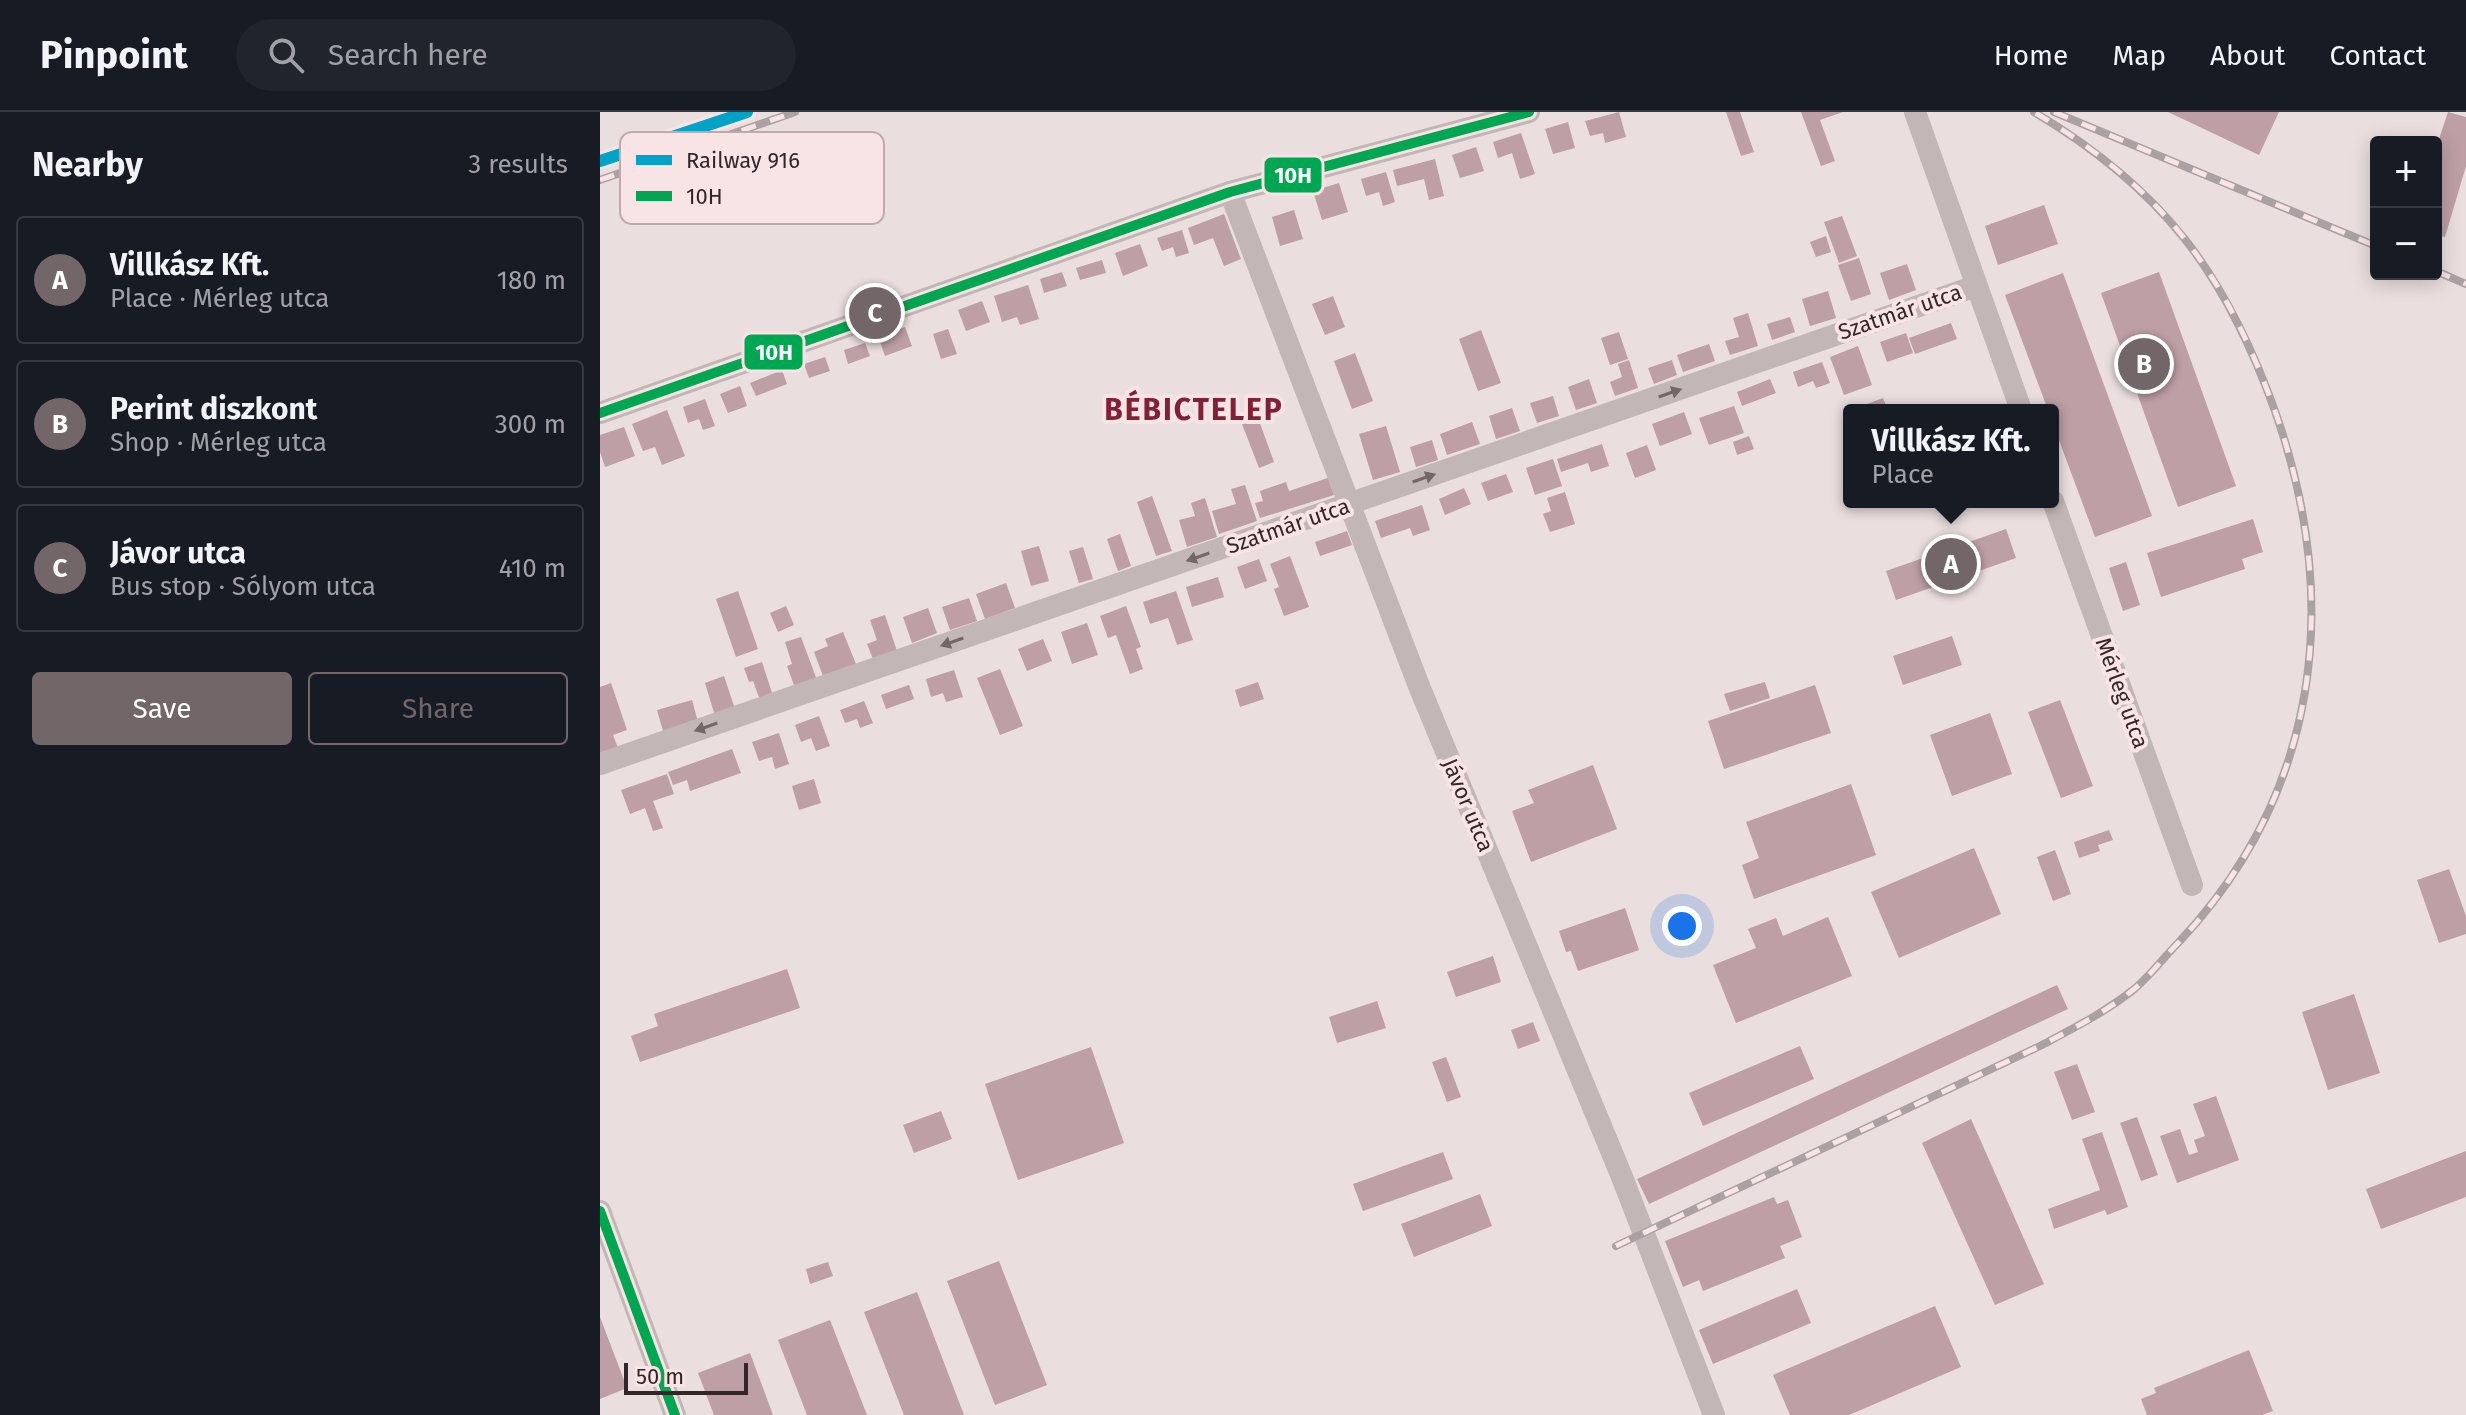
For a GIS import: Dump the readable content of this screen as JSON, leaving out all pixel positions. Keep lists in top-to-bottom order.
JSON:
{
  "streets": {
    "street": ["Szatmár utca", "Mérleg utca", "Jávor utca"]
  },
  "crossings": [
    ["Szatmár utca", "Jávor utca"]
  ],
  "districts": ["BÉBICTELEP"],
  "lines": ["rail line 916", "transit line 10H"],
  "legend": ["Railway 916", "10H"],
  "scale_bar": "50 m",
  "page": {
    "header": "Pinpoint",
    "search": "Search here",
    "nav": [
      "Home",
      "Map",
      "About",
      "Contact"
    ],
    "heading": ["Nearby", "3 results"],
    "map_buttons": ["+", "−"],
    "list": [
      {
        "mark": "A",
        "name": "Villkász Kft.",
        "note": "Place · Mérleg utca",
        "value": "180 m"
      },
      {
        "mark": "B",
        "name": "Perint diszkont",
        "note": "Shop · Mérleg utca",
        "value": "300 m"
      },
      {
        "mark": "C",
        "name": "Jávor utca",
        "note": "Bus stop · Sólyom utca",
        "value": "410 m"
      }
    ],
    "pins": ["C", "B", "A"],
    "popup": ["Villkász Kft.", "Place"],
    "buttons": ["Save", "Share"],
    "scale": "50 m"
  }
}
